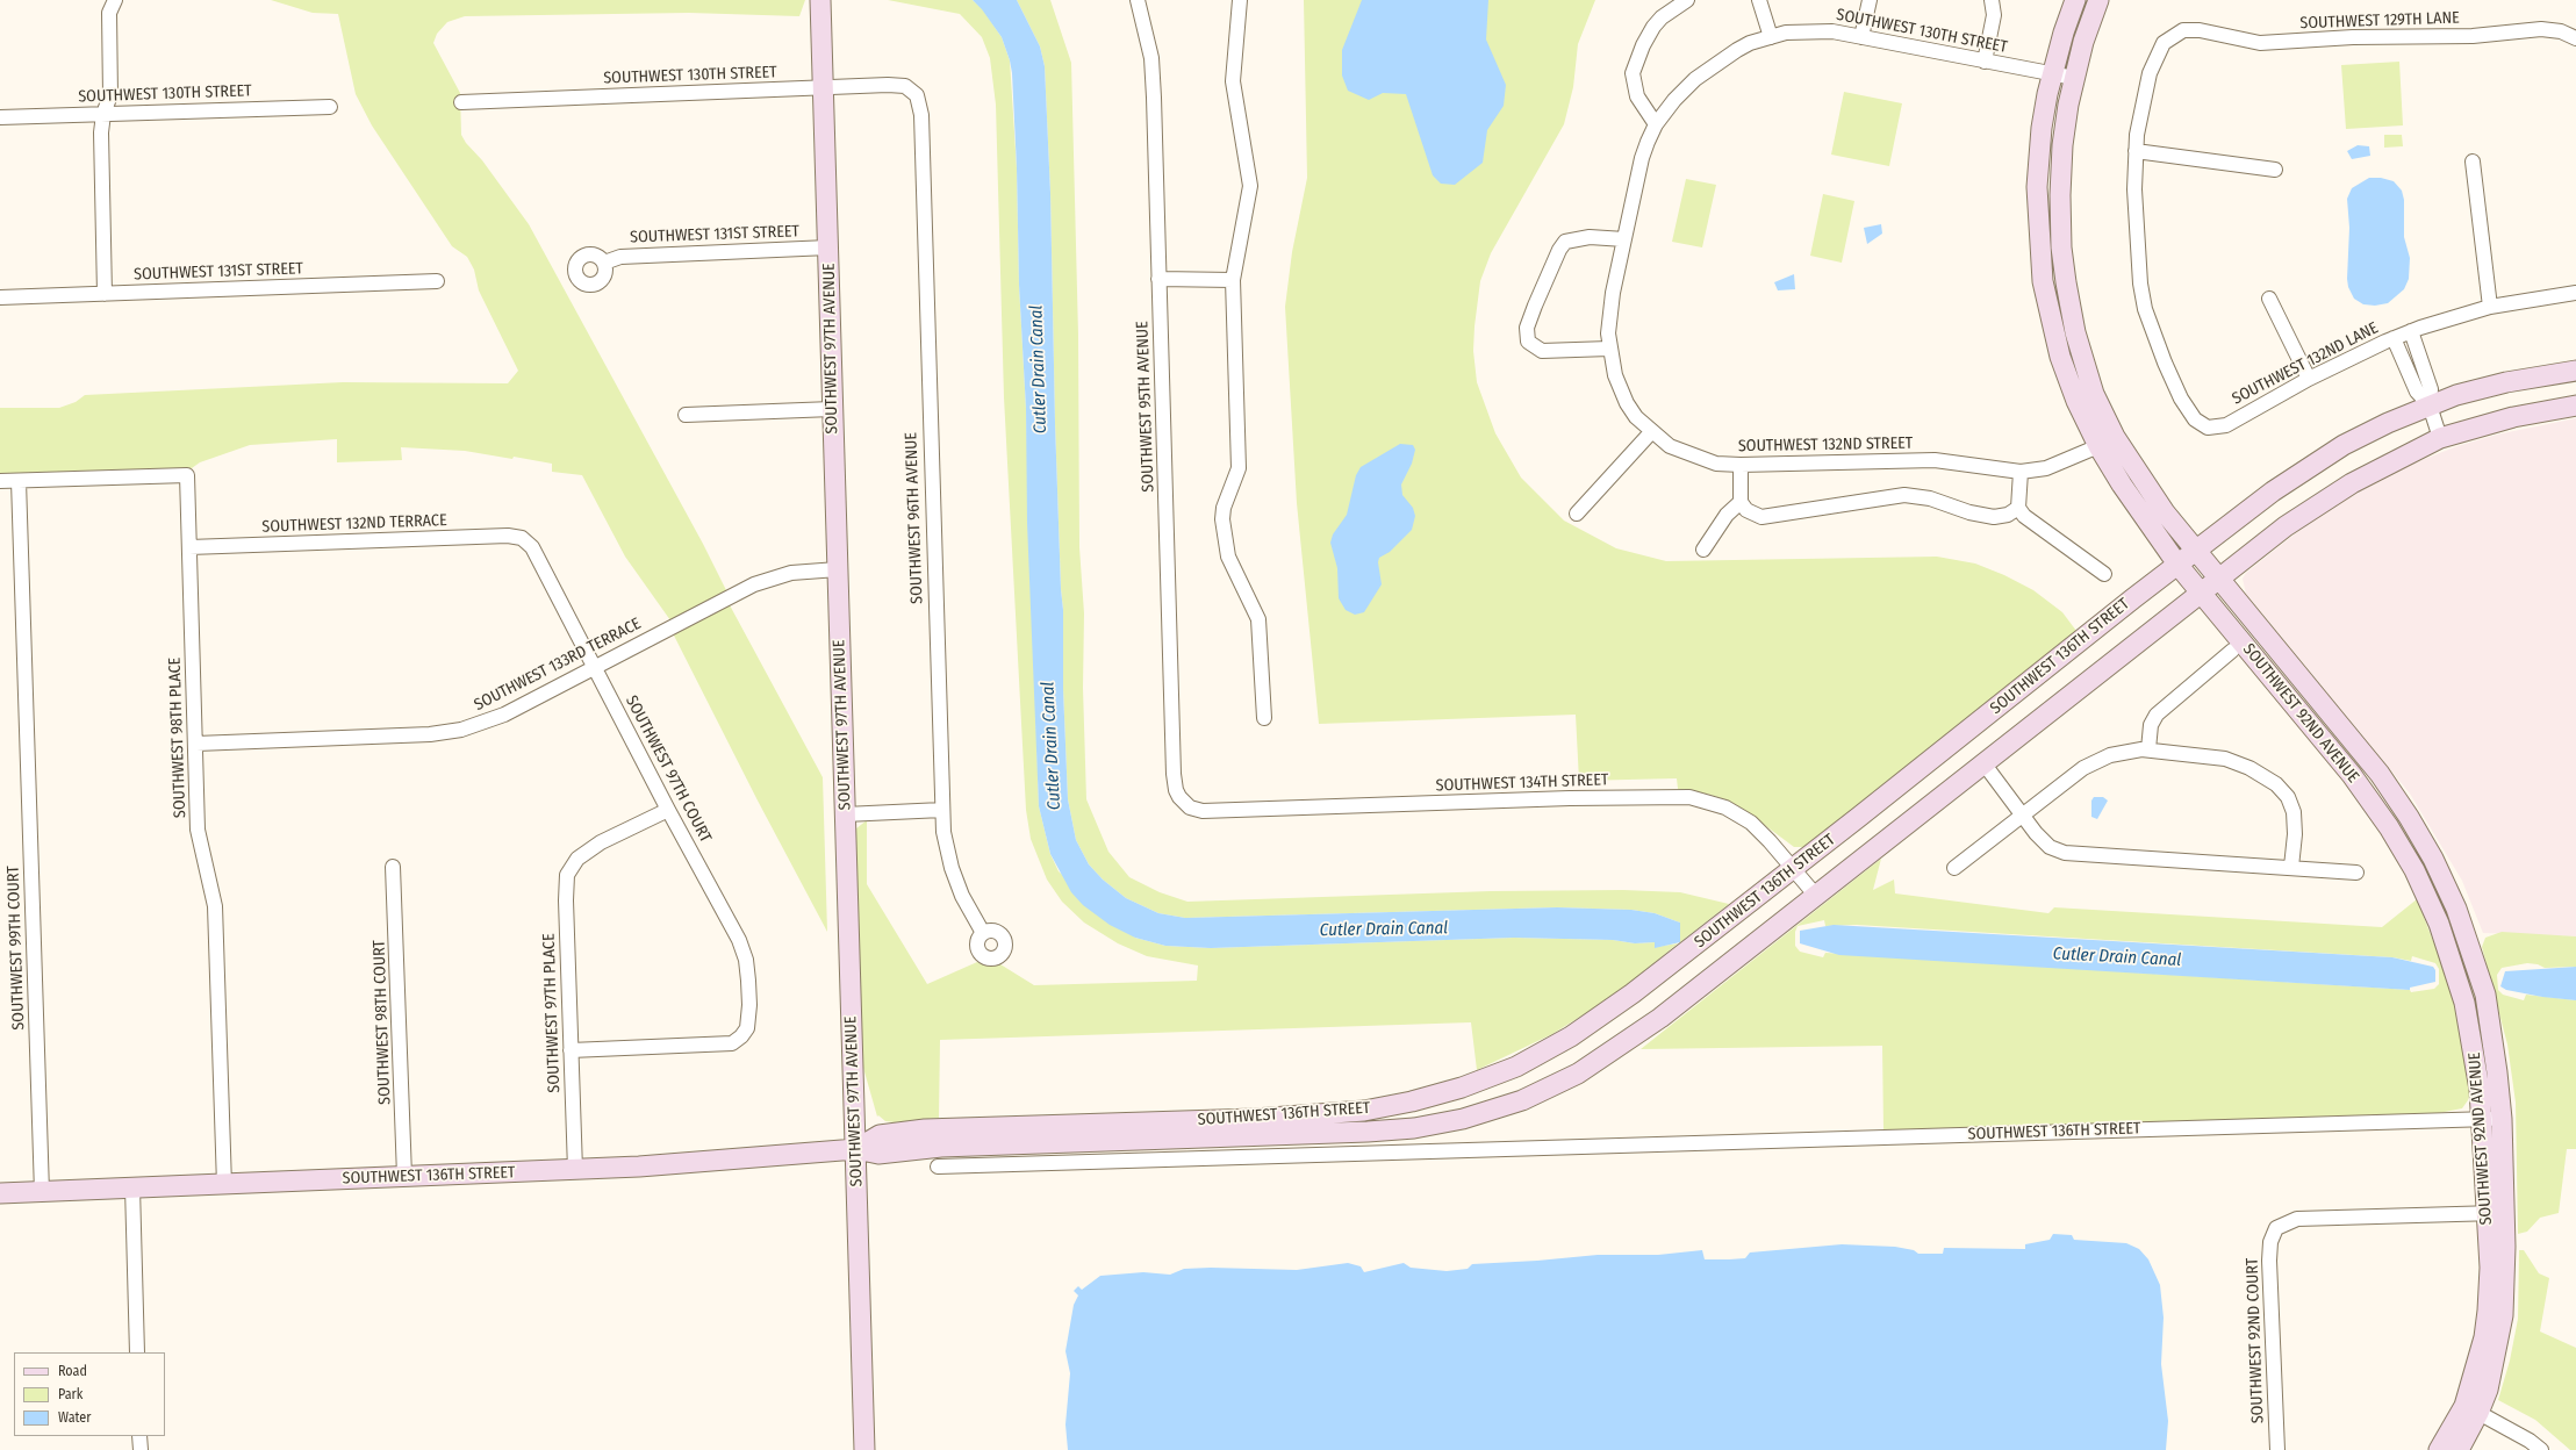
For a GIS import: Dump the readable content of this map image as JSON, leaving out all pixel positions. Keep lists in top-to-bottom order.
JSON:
{
  "streets": {
    "street": [
      "SOUTHWEST 129TH LANE",
      "SOUTHWEST 130TH STREET",
      "SOUTHWEST 131ST STREET",
      "SOUTHWEST 97TH AVENUE",
      "SOUTHWEST 132ND LANE",
      "SOUTHWEST 95TH AVENUE",
      "SOUTHWEST 132ND STREET",
      "SOUTHWEST 96TH AVENUE",
      "SOUTHWEST 132ND TERRACE",
      "SOUTHWEST 136TH STREET",
      "SOUTHWEST 133RD TERRACE",
      "SOUTHWEST 92ND AVENUE",
      "SOUTHWEST 98TH PLACE",
      "SOUTHWEST 97TH COURT",
      "SOUTHWEST 134TH STREET",
      "SOUTHWEST 99TH COURT",
      "SOUTHWEST 97TH PLACE",
      "SOUTHWEST 98TH COURT",
      "SOUTHWEST 92ND COURT"
    ]
  },
  "crossings": [
    ["SOUTHWEST 129TH LANE", "SOUTHWEST 132ND LANE"],
    ["SOUTHWEST 130TH STREET", "SOUTHWEST 97TH AVENUE"],
    ["SOUTHWEST 130TH STREET", "SOUTHWEST 132ND STREET"],
    ["SOUTHWEST 130TH STREET", "SOUTHWEST 96TH AVENUE"],
    ["SOUTHWEST 130TH STREET", "SOUTHWEST 92ND AVENUE"],
    ["SOUTHWEST 131ST STREET", "SOUTHWEST 97TH AVENUE"],
    ["SOUTHWEST 97TH AVENUE", "SOUTHWEST 136TH STREET"],
    ["SOUTHWEST 97TH AVENUE", "SOUTHWEST 133RD TERRACE"],
    ["SOUTHWEST 95TH AVENUE", "SOUTHWEST 134TH STREET"],
    ["SOUTHWEST 132ND STREET", "SOUTHWEST 92ND AVENUE"],
    ["SOUTHWEST 132ND TERRACE", "SOUTHWEST 98TH PLACE"],
    ["SOUTHWEST 132ND TERRACE", "SOUTHWEST 97TH COURT"],
    ["SOUTHWEST 136TH STREET", "SOUTHWEST 92ND AVENUE"],
    ["SOUTHWEST 136TH STREET", "SOUTHWEST 98TH PLACE"],
    ["SOUTHWEST 136TH STREET", "SOUTHWEST 134TH STREET"],
    ["SOUTHWEST 136TH STREET", "SOUTHWEST 99TH COURT"],
    ["SOUTHWEST 136TH STREET", "SOUTHWEST 97TH PLACE"],
    ["SOUTHWEST 136TH STREET", "SOUTHWEST 98TH COURT"],
    ["SOUTHWEST 133RD TERRACE", "SOUTHWEST 98TH PLACE"],
    ["SOUTHWEST 133RD TERRACE", "SOUTHWEST 97TH COURT"],
    ["SOUTHWEST 92ND AVENUE", "SOUTHWEST 92ND COURT"],
    ["SOUTHWEST 98TH PLACE", "SOUTHWEST 99TH COURT"],
    ["SOUTHWEST 97TH COURT", "SOUTHWEST 97TH PLACE"]
  ],
  "water": ["Cutler Drain Canal"],
  "legend": ["Road", "Park", "Water"]
}
